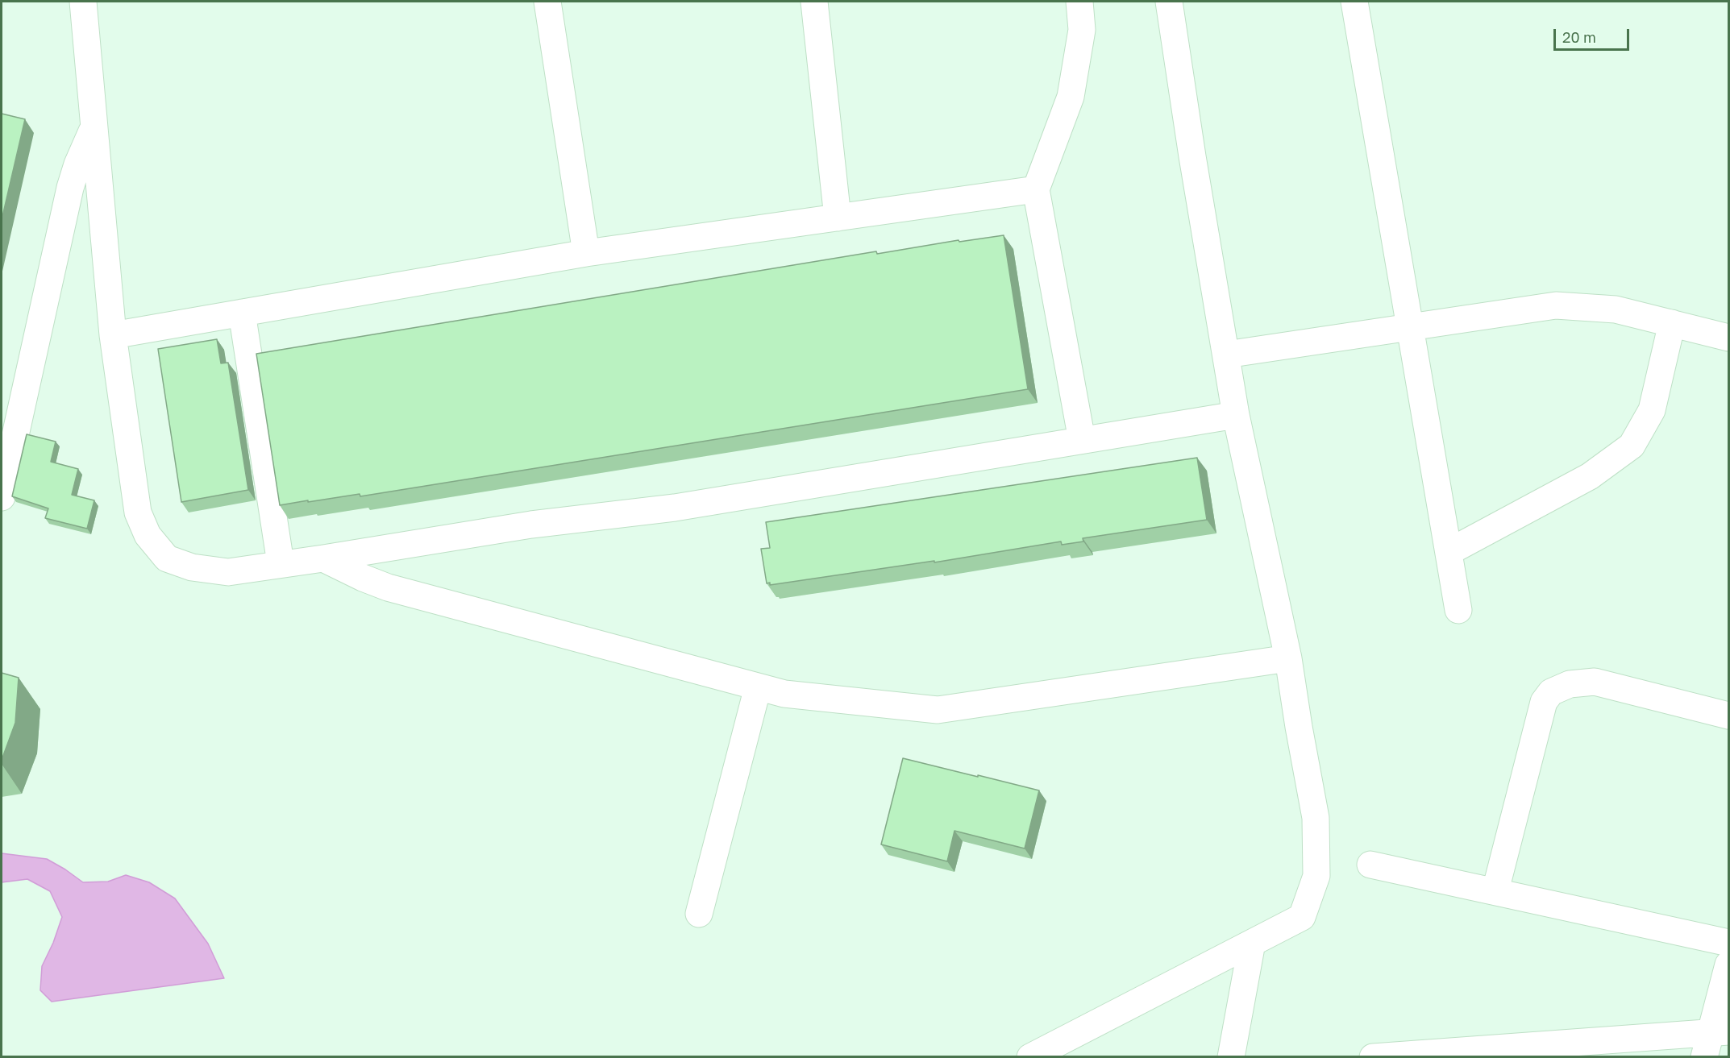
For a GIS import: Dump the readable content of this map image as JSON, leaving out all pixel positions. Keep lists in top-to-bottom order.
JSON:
{
  "scale_bar": "20 m"
}
